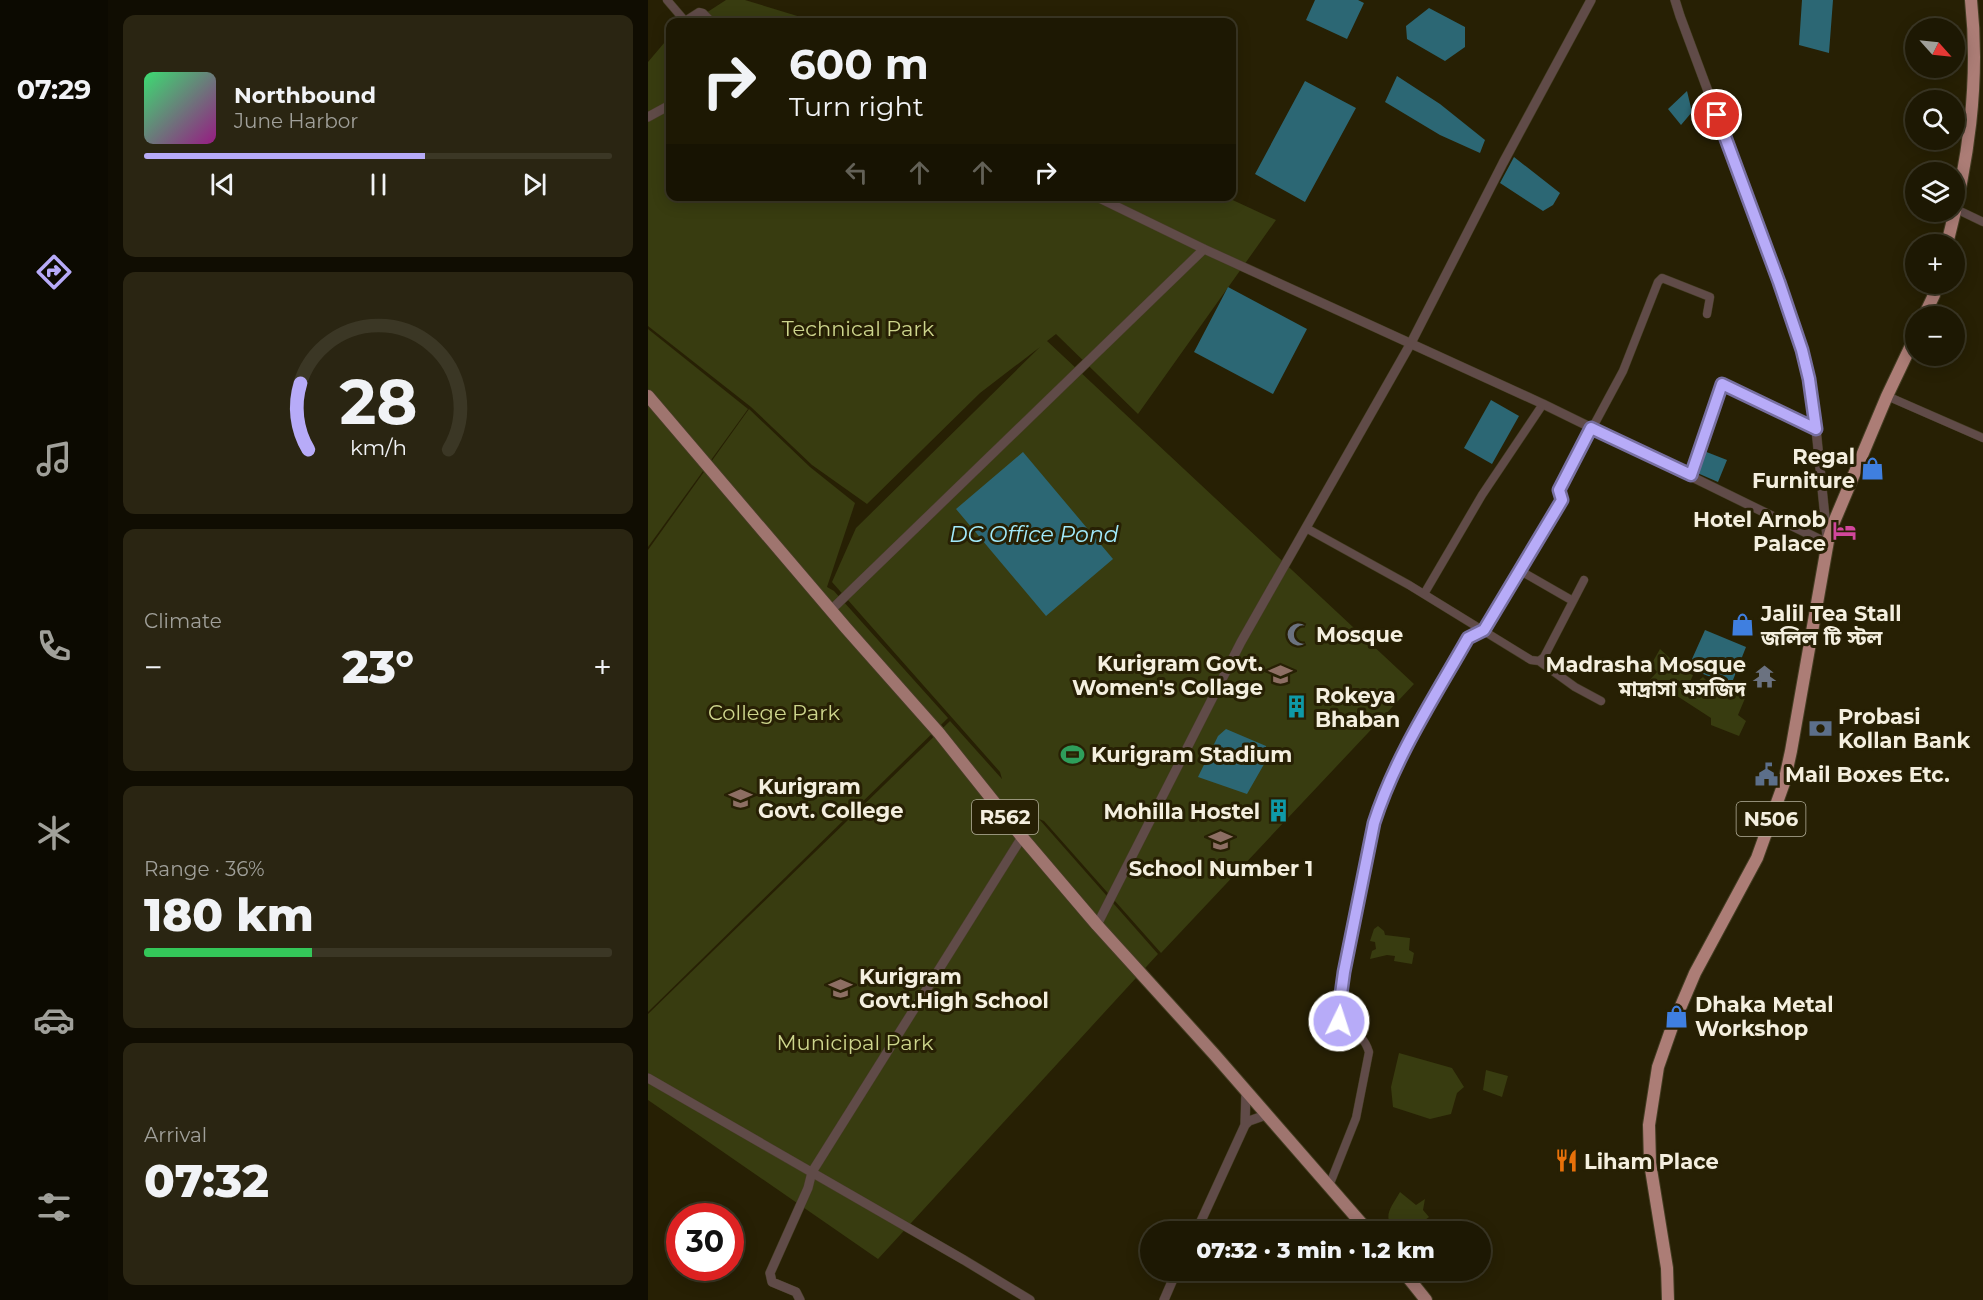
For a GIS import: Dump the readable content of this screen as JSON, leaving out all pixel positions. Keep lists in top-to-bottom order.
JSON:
{
  "streets": {
    "highway": ["N506"],
    "main road": ["R562"]
  },
  "water": ["DC Office Pond"],
  "parks": ["Technical Park", "College Park", "Municipal Park"],
  "places": {
    "shop": ["Regal Furniture", "Jalil Tea Stall জলিল টি স্টল", "Dhaka Metal Workshop"],
    "hotel": ["Hotel Arnob Palace"],
    "mosque": ["Mosque"],
    "school or university": [
      "Kurigram Govt. Women's Collage",
      "Kurigram Govt. College",
      "School Number 1",
      "Kurigram Govt.High School"
    ],
    "temple": ["Madrasha Mosque মাদ্রাসা মসজিদ"],
    "building": ["Rokeya Bhaban", "Mohilla Hostel"],
    "bank": ["Probasi Kollan Bank"],
    "sports": ["Kurigram Stadium"],
    "public building": ["Mail Boxes Etc."],
    "restaurant": ["Liham Place"]
  },
  "north": "bottom right",
  "page": {
    "tabs": "07:29",
    "map_buttons": ["+", "−"],
    "turn": ["600 m", "Turn right"],
    "song": ["Northbound", "June Harbor"],
    "tile": [
      "Climate",
      ["Range · 36%", "180 km"],
      ["Arrival", "07:32"]
    ],
    "heat": ["−", "23°", "+"],
    "limit": "30",
    "trip": "07:32 · 3 min · 1.2 km",
    "gauge": ["28", "km/h"]
  }
}
